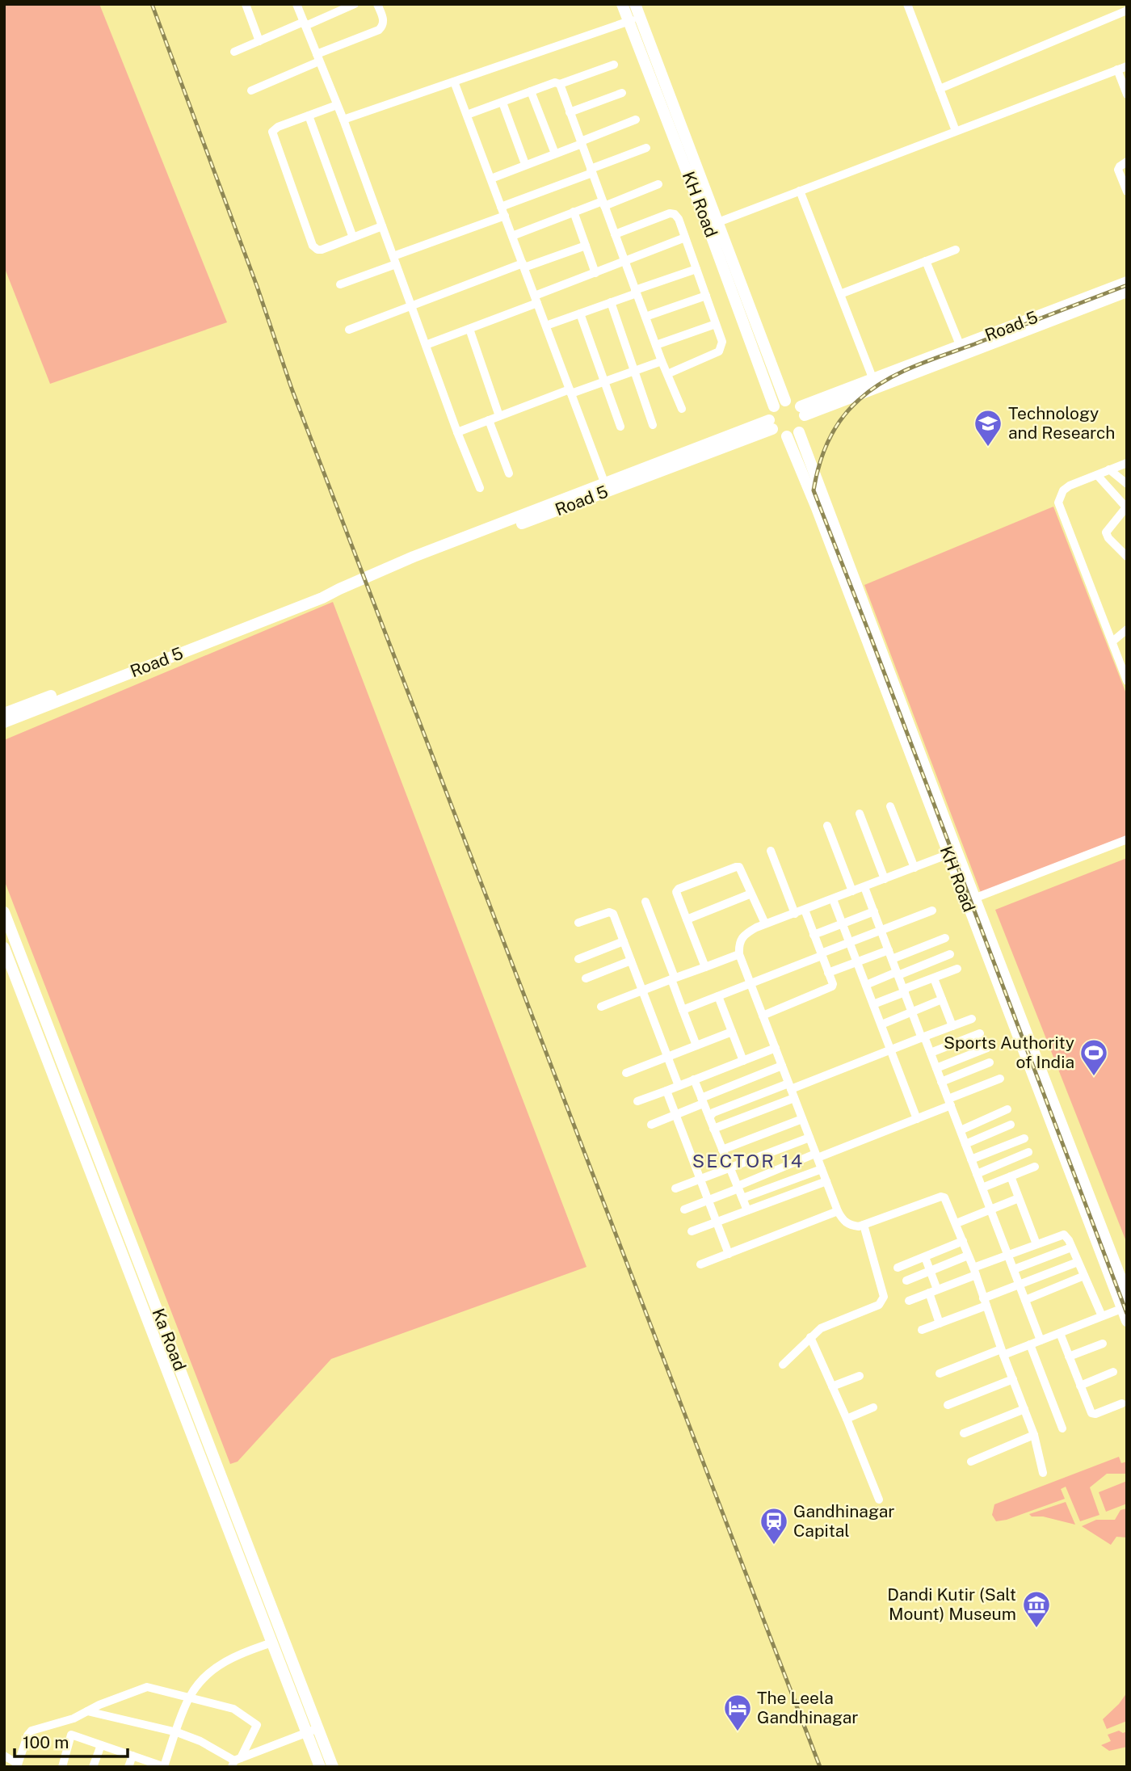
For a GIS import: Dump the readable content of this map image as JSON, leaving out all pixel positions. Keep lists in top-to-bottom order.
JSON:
{
  "streets": {
    "main road": ["KH Road", "Road 5", "Ka Road"]
  },
  "crossings": [
    ["KH Road", "Road 5"]
  ],
  "districts": ["SECTOR 14"],
  "places": {
    "school or university": ["Technology and Research"],
    "sports": ["Sports Authority of India"],
    "station": ["Gandhinagar Capital"],
    "museum": ["Dandi Kutir (Salt Mount) Museum"],
    "hotel": ["The Leela Gandhinagar"]
  },
  "scale_bar": "100 m"
}
